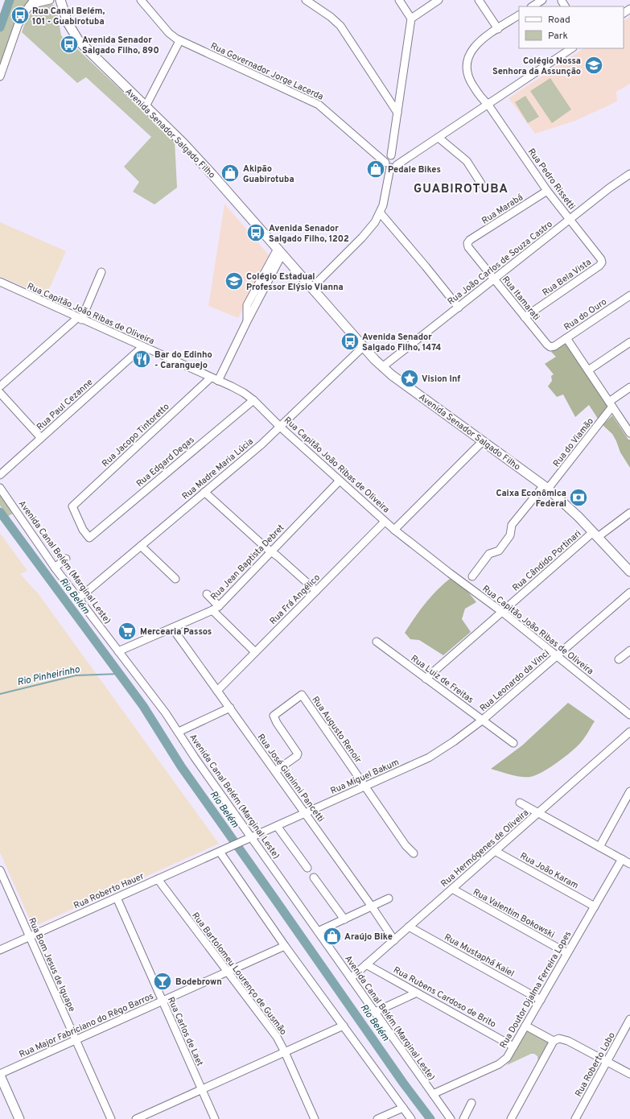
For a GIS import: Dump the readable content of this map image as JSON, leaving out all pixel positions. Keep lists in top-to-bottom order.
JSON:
{
  "streets": {
    "main road": ["Avenida Senador Salgado Filho"],
    "street": [
      "Rua Governador Jorge Lacerda",
      "Rua Pedro Rissetti",
      "Rua Marabá",
      "Rua João Carlos de Souza Castro",
      "Rua Bela Vista",
      "Rua Itamarati",
      "Rua Capitão João Ribas de Oliveira",
      "Rua do Ouro",
      "Rua Paul Cezanne",
      "Rua Jacopo Tintoretto",
      "Rua do Viamão",
      "Rua Edgard Degas",
      "Rua Madre Maria Lúcia",
      "Rua Cândido Portinari",
      "Avenida Canal Belém (Marginal Leste)",
      "Rua Jean Baptista Debret",
      "Rua Frá Angélico",
      "Rua Luiz de Freitas",
      "Rua Leonardo da Vinci",
      "Rua Augusto Renoir",
      "Rua Miguel Bakum",
      "Rua José Gianinni Pancetti",
      "Rua Hermógenes de Oliveira",
      "Rua João Karam",
      "Rua Roberto Hauer",
      "Rua Valentim Bokowski",
      "Rua Mustaphá Kaiel",
      "Rua Bom Jesus de Iguape",
      "Rua Bartolomeu Lourenço de Gusmão",
      "Rua Doutor Djalma Ferreira Lopes",
      "Rua Rubens Cardoso de Brito",
      "Rua Major Fabriciano do Rêgo Barros",
      "Rua Carlos de Laet",
      "Rua Roberto Lobo"
    ]
  },
  "crossings": [
    ["Avenida Senador Salgado Filho", "Rua João Carlos de Souza Castro"],
    ["Avenida Senador Salgado Filho", "Rua do Viamão"],
    ["Avenida Senador Salgado Filho", "Rua Madre Maria Lúcia"],
    ["Avenida Senador Salgado Filho", "Rua Cândido Portinari"],
    ["Rua Pedro Rissetti", "Rua Marabá"],
    ["Rua Pedro Rissetti", "Rua João Carlos de Souza Castro"],
    ["Rua Pedro Rissetti", "Rua Bela Vista"],
    ["Rua Marabá", "Rua Itamarati"],
    ["Rua João Carlos de Souza Castro", "Rua Itamarati"],
    ["Rua Bela Vista", "Rua Itamarati"],
    ["Rua Itamarati", "Rua do Ouro"],
    ["Rua Capitão João Ribas de Oliveira", "Rua Paul Cezanne"],
    ["Rua Capitão João Ribas de Oliveira", "Rua Jacopo Tintoretto"],
    ["Rua Capitão João Ribas de Oliveira", "Rua Edgard Degas"],
    ["Rua Capitão João Ribas de Oliveira", "Rua Madre Maria Lúcia"],
    ["Rua Capitão João Ribas de Oliveira", "Rua Cândido Portinari"],
    ["Rua Capitão João Ribas de Oliveira", "Rua Jean Baptista Debret"],
    ["Rua Capitão João Ribas de Oliveira", "Rua Frá Angélico"],
    ["Rua Capitão João Ribas de Oliveira", "Rua Leonardo da Vinci"],
    ["Rua Jacopo Tintoretto", "Rua Edgard Degas"],
    ["Rua Madre Maria Lúcia", "Avenida Canal Belém (Marginal Leste)"],
    ["Rua Cândido Portinari", "Rua Luiz de Freitas"],
    ["Avenida Canal Belém (Marginal Leste)", "Rua Jean Baptista Debret"],
    ["Avenida Canal Belém (Marginal Leste)", "Rua Miguel Bakum"],
    ["Avenida Canal Belém (Marginal Leste)", "Rua Hermógenes de Oliveira"],
    ["Avenida Canal Belém (Marginal Leste)", "Rua Roberto Hauer"],
    ["Avenida Canal Belém (Marginal Leste)", "Rua Doutor Djalma Ferreira Lopes"],
    ["Rua Jean Baptista Debret", "Rua José Gianinni Pancetti"],
    ["Rua Frá Angélico", "Rua José Gianinni Pancetti"],
    ["Rua Luiz de Freitas", "Rua Leonardo da Vinci"],
    ["Rua Luiz de Freitas", "Rua Miguel Bakum"],
    ["Rua Leonardo da Vinci", "Rua Miguel Bakum"],
    ["Rua Augusto Renoir", "Rua Miguel Bakum"],
    ["Rua Augusto Renoir", "Rua José Gianinni Pancetti"],
    ["Rua Miguel Bakum", "Rua José Gianinni Pancetti"],
    ["Rua Miguel Bakum", "Rua Roberto Hauer"],
    ["Rua José Gianinni Pancetti", "Rua Hermógenes de Oliveira"],
    ["Rua Hermógenes de Oliveira", "Rua João Karam"],
    ["Rua Hermógenes de Oliveira", "Rua Valentim Bokowski"],
    ["Rua Hermógenes de Oliveira", "Rua Mustaphá Kaiel"],
    ["Rua Hermógenes de Oliveira", "Rua Rubens Cardoso de Brito"],
    ["Rua João Karam", "Rua Doutor Djalma Ferreira Lopes"],
    ["Rua Roberto Hauer", "Rua Bom Jesus de Iguape"],
    ["Rua Roberto Hauer", "Rua Bartolomeu Lourenço de Gusmão"],
    ["Rua Roberto Hauer", "Rua Carlos de Laet"],
    ["Rua Valentim Bokowski", "Rua Doutor Djalma Ferreira Lopes"],
    ["Rua Mustaphá Kaiel", "Rua Doutor Djalma Ferreira Lopes"],
    ["Rua Bom Jesus de Iguape", "Rua Major Fabriciano do Rêgo Barros"],
    ["Rua Bartolomeu Lourenço de Gusmão", "Rua Major Fabriciano do Rêgo Barros"],
    ["Rua Doutor Djalma Ferreira Lopes", "Rua Rubens Cardoso de Brito"],
    ["Rua Major Fabriciano do Rêgo Barros", "Rua Carlos de Laet"]
  ],
  "districts": ["GUABIROTUBA"],
  "water": ["Rio Belém", "Rio Pinheirinho"],
  "places": {
    "bus stop": [
      "Rua Canal Belém, 101 - Guabirotuba",
      "Avenida Senador Salgado Filho, 890",
      "Avenida Senador Salgado Filho, 1202",
      "Avenida Senador Salgado Filho, 1474"
    ],
    "school or university": ["Colégio Nossa Senhora da Assunção", "Colégio Estadual Professor Elýsio Vianna"],
    "shop": ["Pedale Bikes", "Akipão Guabirotuba", "Araújo Bike"],
    "restaurant": ["Bar do Edinho - Caranguejo"],
    "place": ["Vision Inf"],
    "bank": ["Caixa Econômica Federal"],
    "supermarket": ["Mercearia Passos"],
    "bar": ["Bodebrown"]
  },
  "legend": ["Road", "Park"]
}
